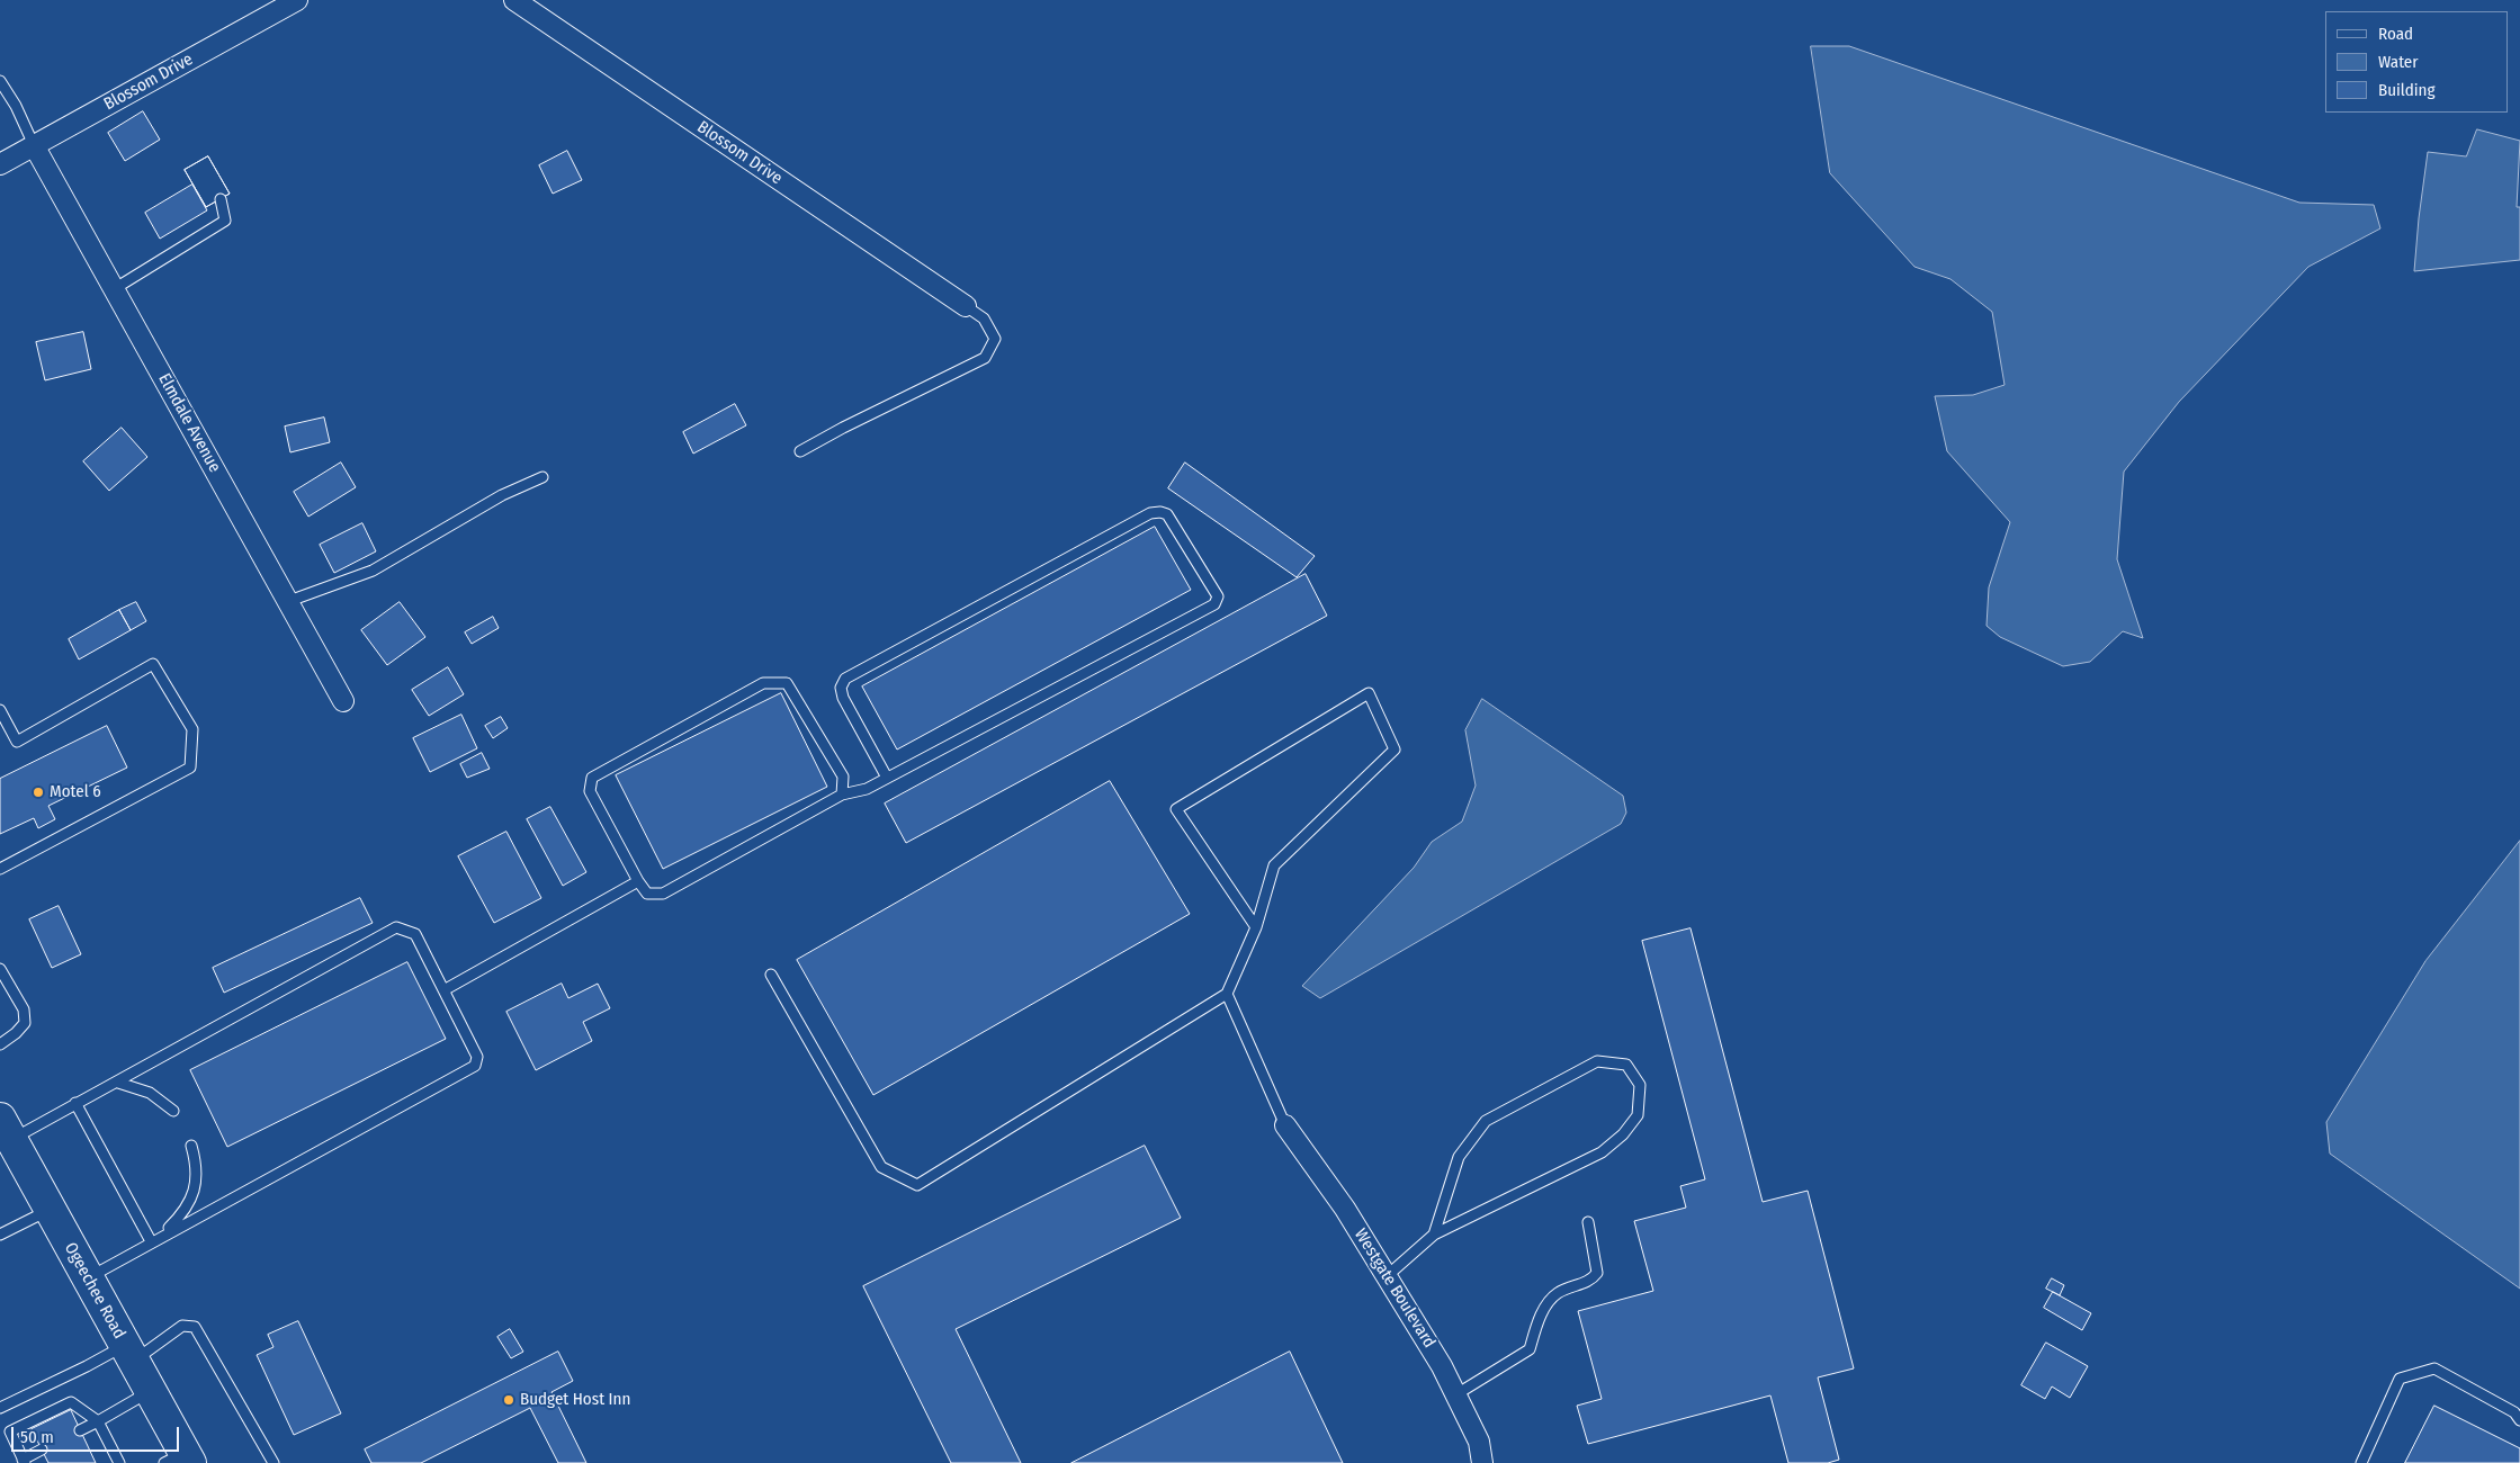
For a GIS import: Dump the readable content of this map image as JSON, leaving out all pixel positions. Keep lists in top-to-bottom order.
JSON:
{
  "streets": {
    "main road": ["Ogeechee Road"],
    "street": ["Blossom Drive", "Elmdale Avenue", "Westgate Boulevard"]
  },
  "crossings": [
    ["Blossom Drive", "Elmdale Avenue"]
  ],
  "places": ["Motel 6", "Budget Host Inn"],
  "legend": ["Road", "Water", "Building"],
  "scale_bar": "50 m"
}
